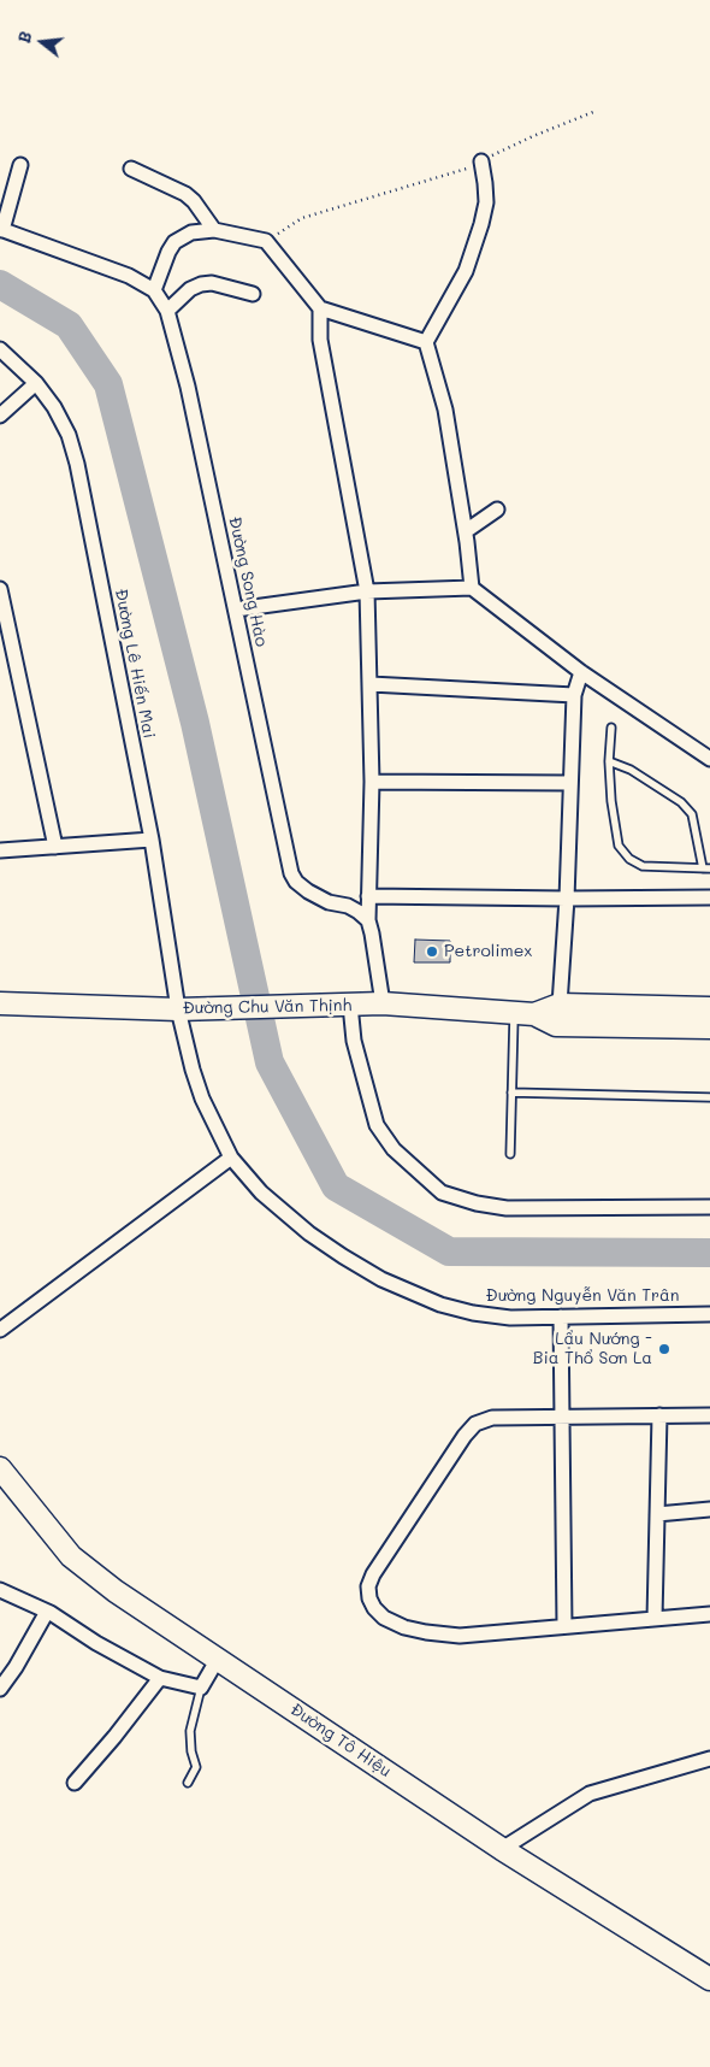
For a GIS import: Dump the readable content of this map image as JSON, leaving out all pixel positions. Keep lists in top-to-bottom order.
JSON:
{
  "streets": {
    "main road": ["Đường Chu Văn Thịnh", "Đường Tô Hiệu"],
    "street": ["Đường Song Hào", "Đường Lê Hiến Mai", "Đường Nguyễn Văn Trân"]
  },
  "crossings": [
    ["Đường Lê Hiến Mai", "Đường Chu Văn Thịnh"],
    ["Đường Lê Hiến Mai", "Đường Nguyễn Văn Trân"],
    ["Đường Chu Văn Thịnh", "Đường Nguyễn Văn Trân"]
  ],
  "places": ["Petrolimex", "Lẩu Nướng - Bia Thổ Sơn La"],
  "north": "left"
}
